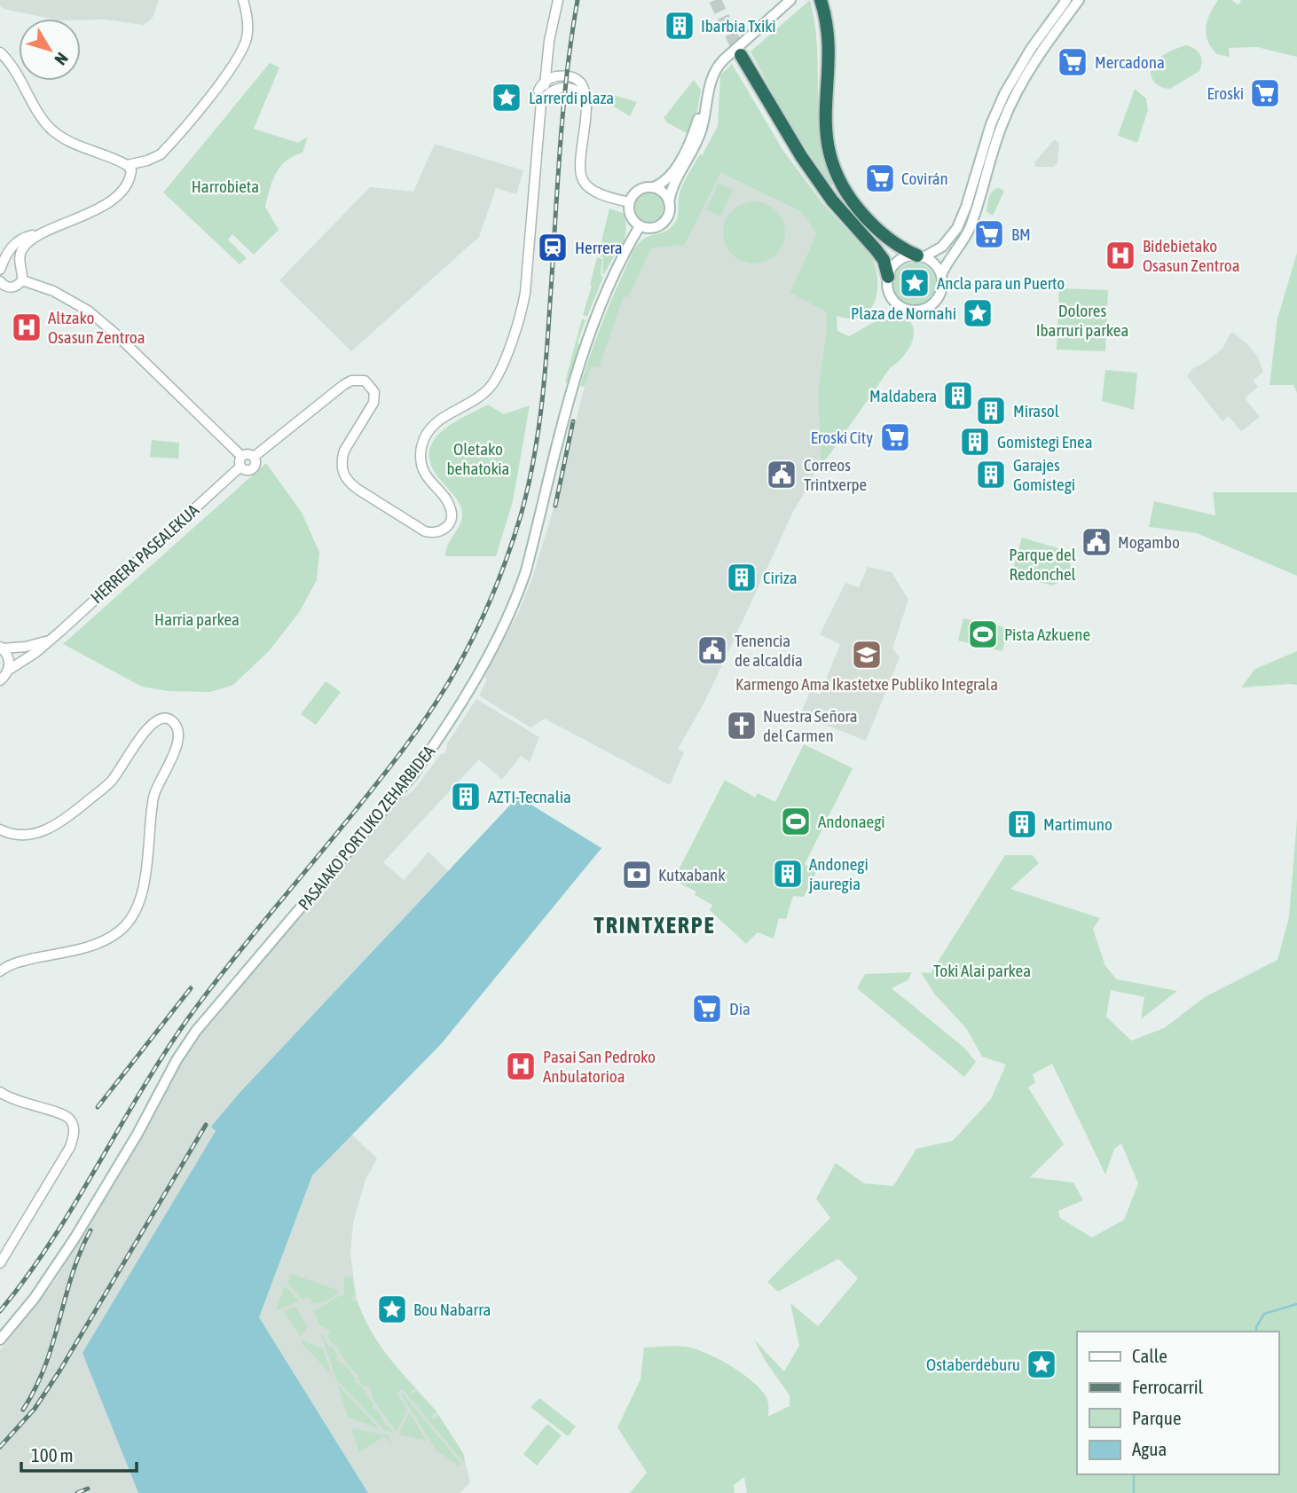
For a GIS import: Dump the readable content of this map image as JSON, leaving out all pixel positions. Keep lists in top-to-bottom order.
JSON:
{
  "streets": {
    "main road": ["PASAIAKO PORTUKO ZEHARBIDEA"],
    "street": ["HERRERA PASEALEKUA"]
  },
  "districts": ["TRINTXERPE"],
  "parks": [
    "Harrobieta",
    "Dolores Ibarruri parkea",
    "Oletako behatokia",
    "Parque del Redonchel",
    "Harria parkea",
    "Toki Alai parkea"
  ],
  "places": {
    "building": [
      "Ibarbia Txiki",
      "Maldabera",
      "Mirasol",
      "Gomistegi Enea",
      "Garajes Gomistegi",
      "Ciriza",
      "AZTI-Tecnalia",
      "Martimuno",
      "Andonegi jauregia"
    ],
    "supermarket": [
      "Mercadona",
      "Eroski",
      "Covirán",
      "BM",
      "Eroski City",
      "Dia"
    ],
    "place": [
      "Larrerdi plaza",
      "Ancla para un Puerto",
      "Plaza de Nornahi",
      "Bou Nabarra",
      "Ostaberdeburu"
    ],
    "station": ["Herrera"],
    "hospital": ["Bidebietako Osasun Zentroa", "Altzako Osasun Zentroa", "Pasai San Pedroko Anbulatorioa"],
    "public building": ["Correos Trintxerpe", "Mogambo", "Tenencia de alcaldía"],
    "sports": ["Pista Azkuene", "Andonaegi"],
    "school or university": ["Karmengo Ama Ikastetxe Publiko Integrala"],
    "church": ["Nuestra Señora del Carmen"],
    "bank": ["Kutxabank"]
  },
  "legend": [
    "Calle",
    "Ferrocarril",
    "Parque",
    "Agua"
  ],
  "scale_bar": "100 m",
  "north": "bottom right"
}
